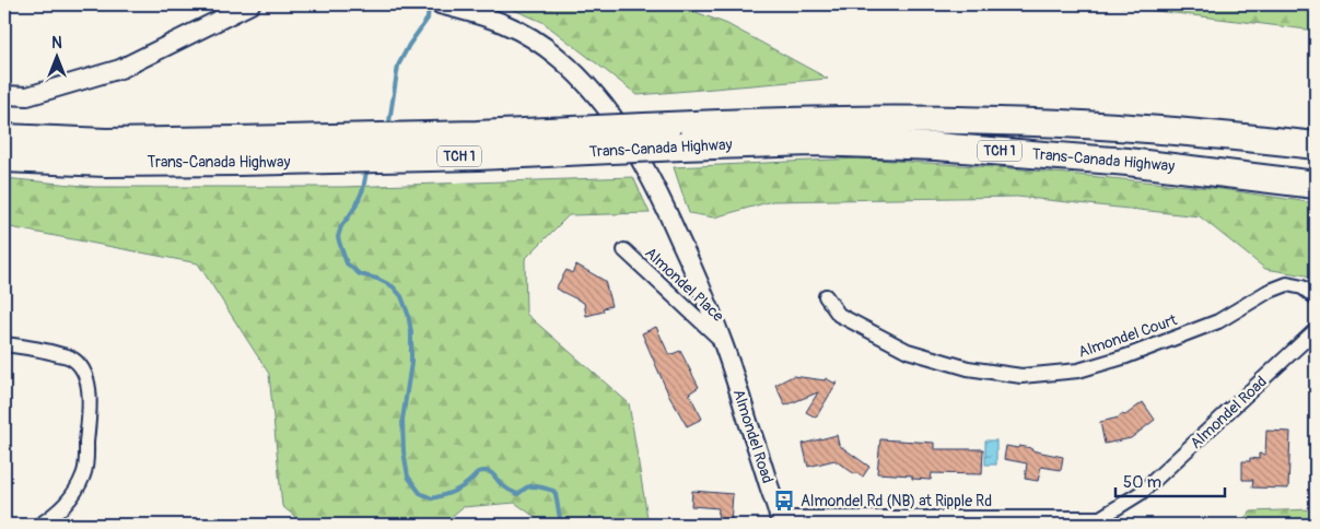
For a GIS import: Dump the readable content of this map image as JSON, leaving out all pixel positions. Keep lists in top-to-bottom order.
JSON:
{
  "streets": {
    "highway": ["Trans-Canada Highway", "TCH 1"],
    "street": ["Almondel Place", "Almondel Court", "Almondel Road"]
  },
  "crossings": [
    ["Almondel Place", "Almondel Road"]
  ],
  "places": {
    "bus stop": ["Almondel Rd (NB) at Ripple Rd"]
  },
  "scale_bar": "50 m",
  "north": "top"
}
